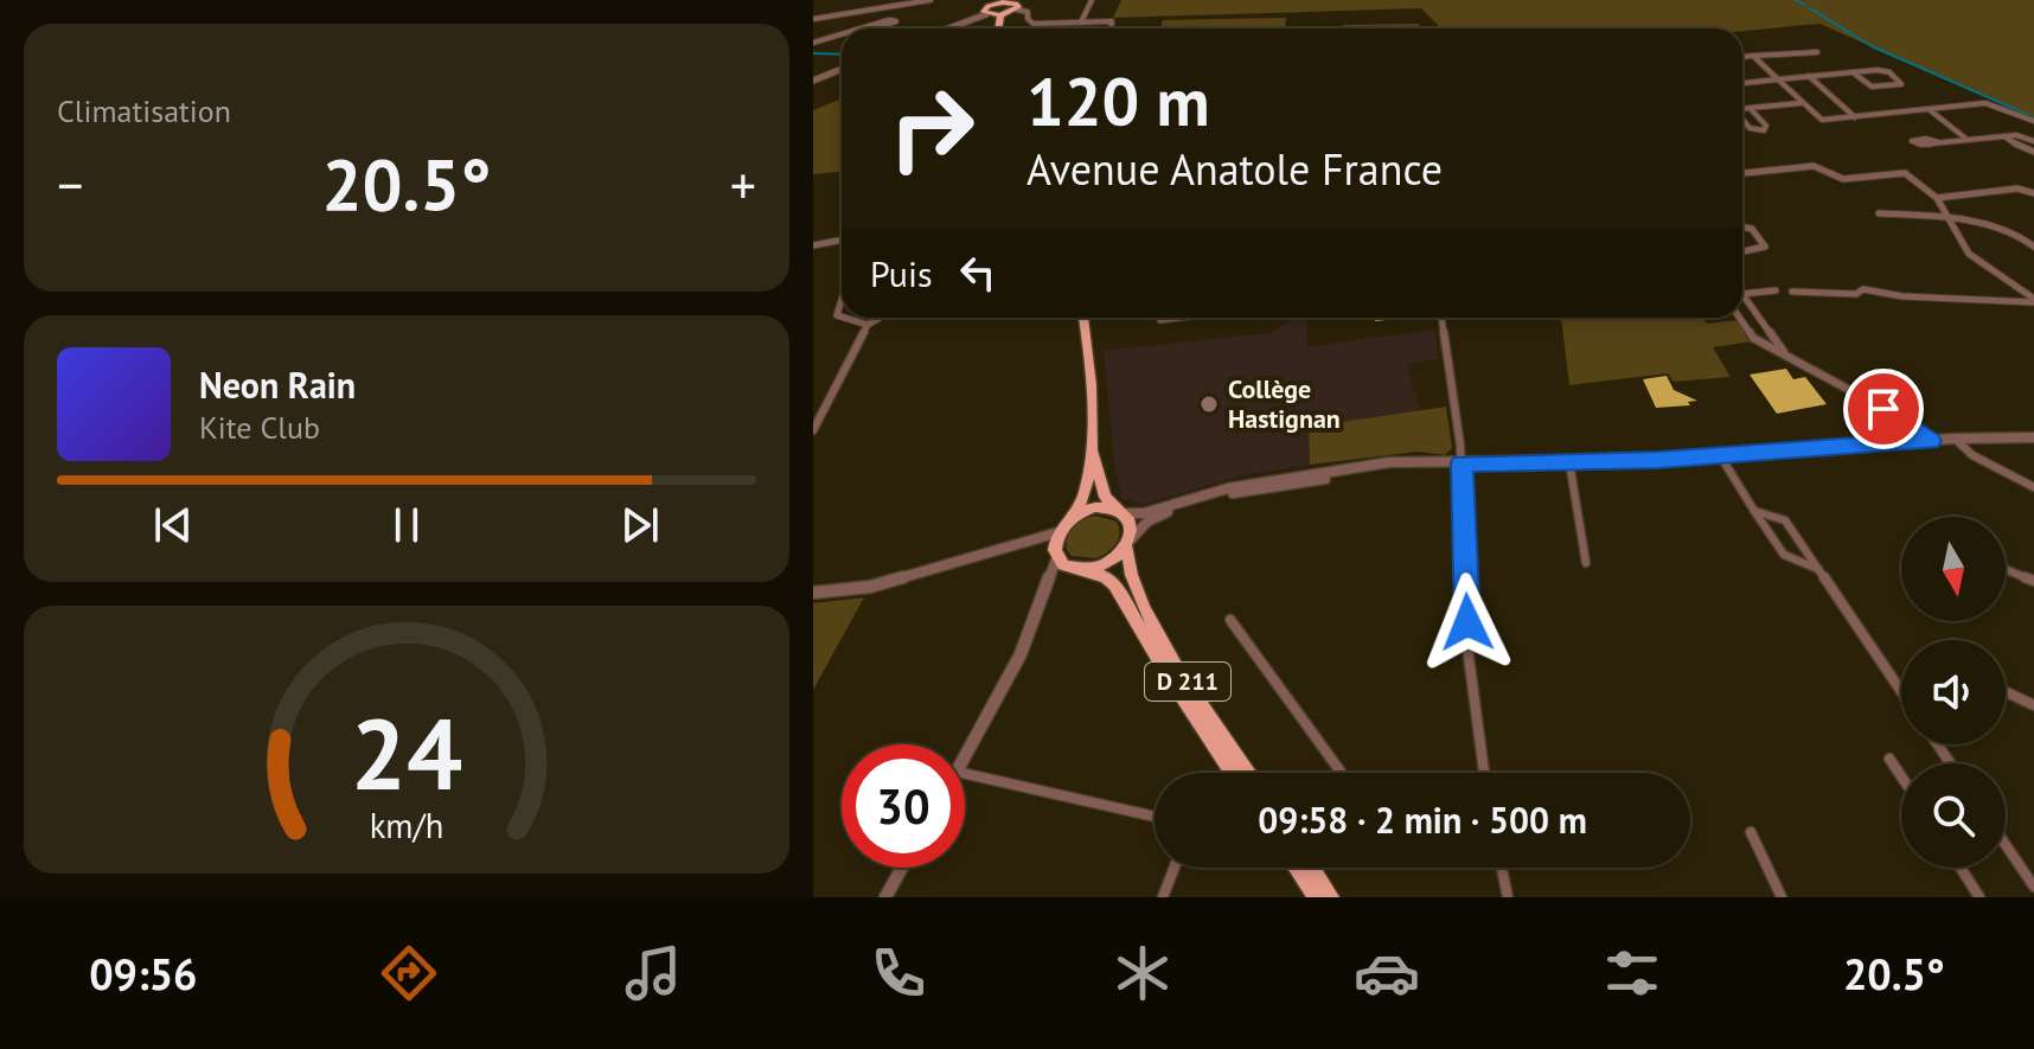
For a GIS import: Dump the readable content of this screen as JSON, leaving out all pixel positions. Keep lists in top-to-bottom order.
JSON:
{
  "streets": {
    "main road": ["D 211"]
  },
  "places": ["Collège Hastignan"],
  "north": "bottom",
  "page": {
    "tile": "Climatisation",
    "turn": ["120 m", "Avenue Anatole France"],
    "heat": ["−", "20.5°", "+"],
    "then": "Puis",
    "song": ["Neon Rain", "Kite Club"],
    "limit": "30",
    "trip": "09:58 · 2 min · 500 m",
    "tabs": ["09:56", "20.5°"],
    "gauge": ["24", "km/h"]
  }
}
